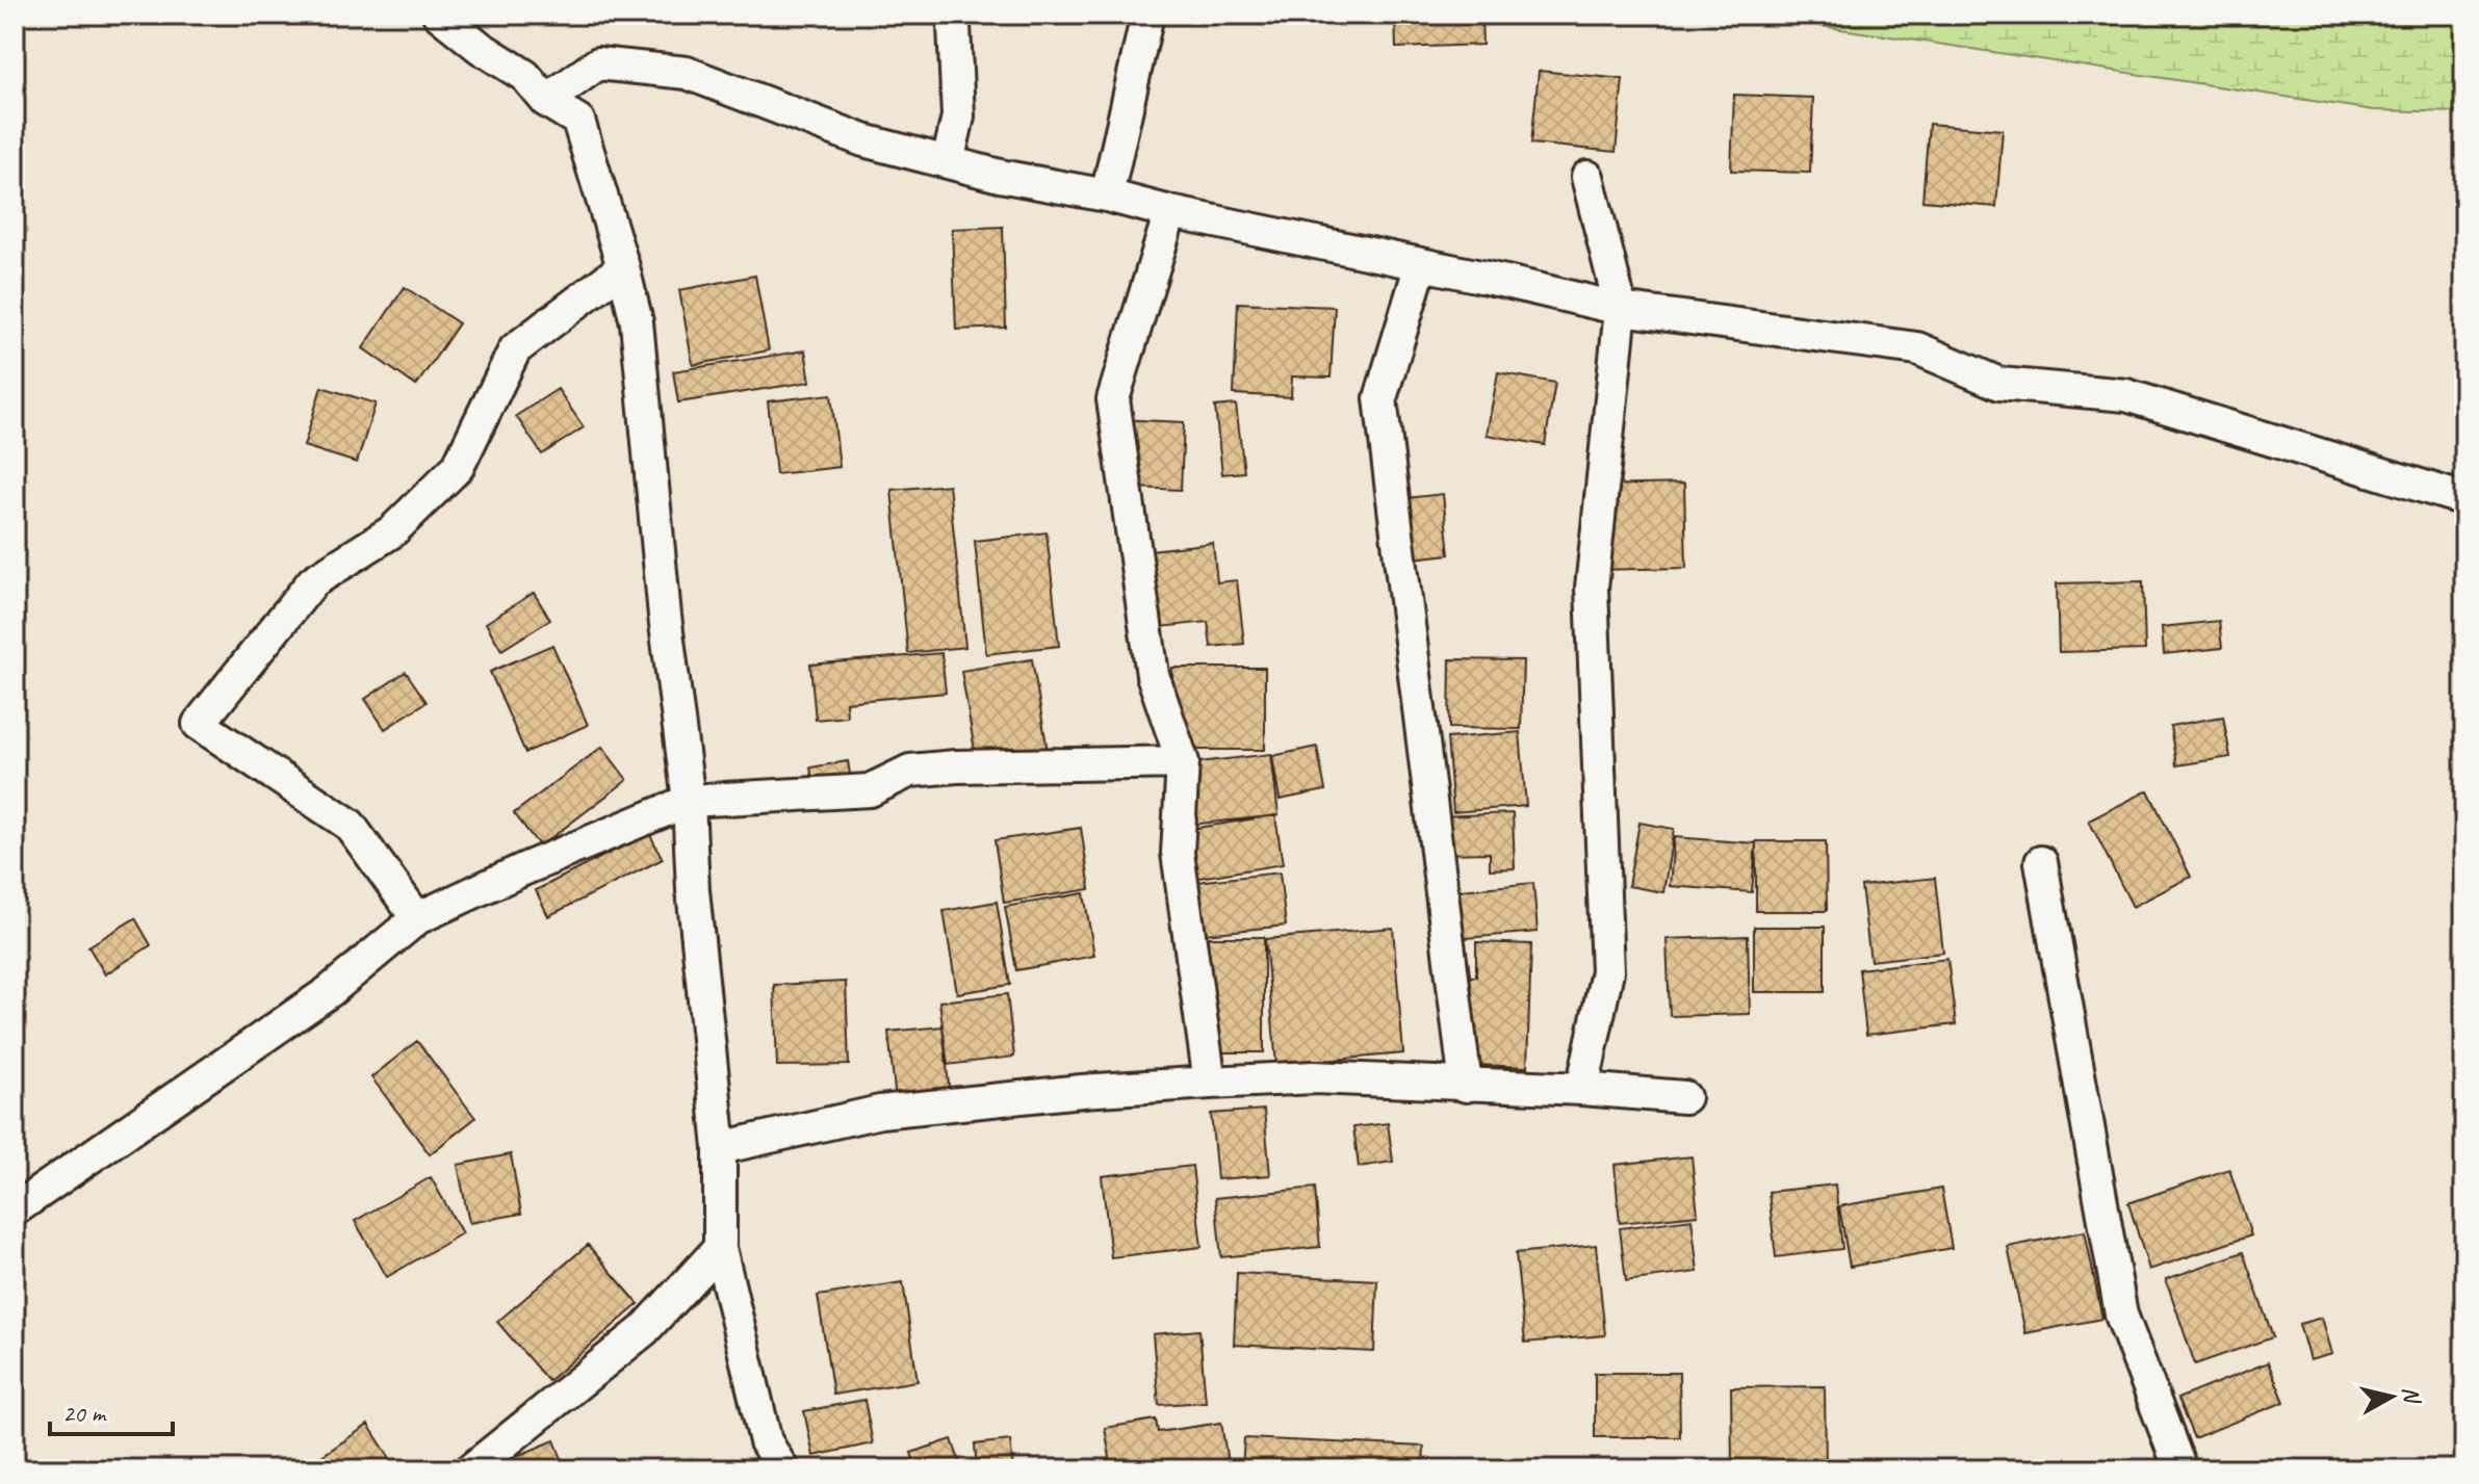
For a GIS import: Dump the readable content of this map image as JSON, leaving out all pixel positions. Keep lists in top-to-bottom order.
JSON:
{
  "scale_bar": "20 m",
  "north": "right"
}
